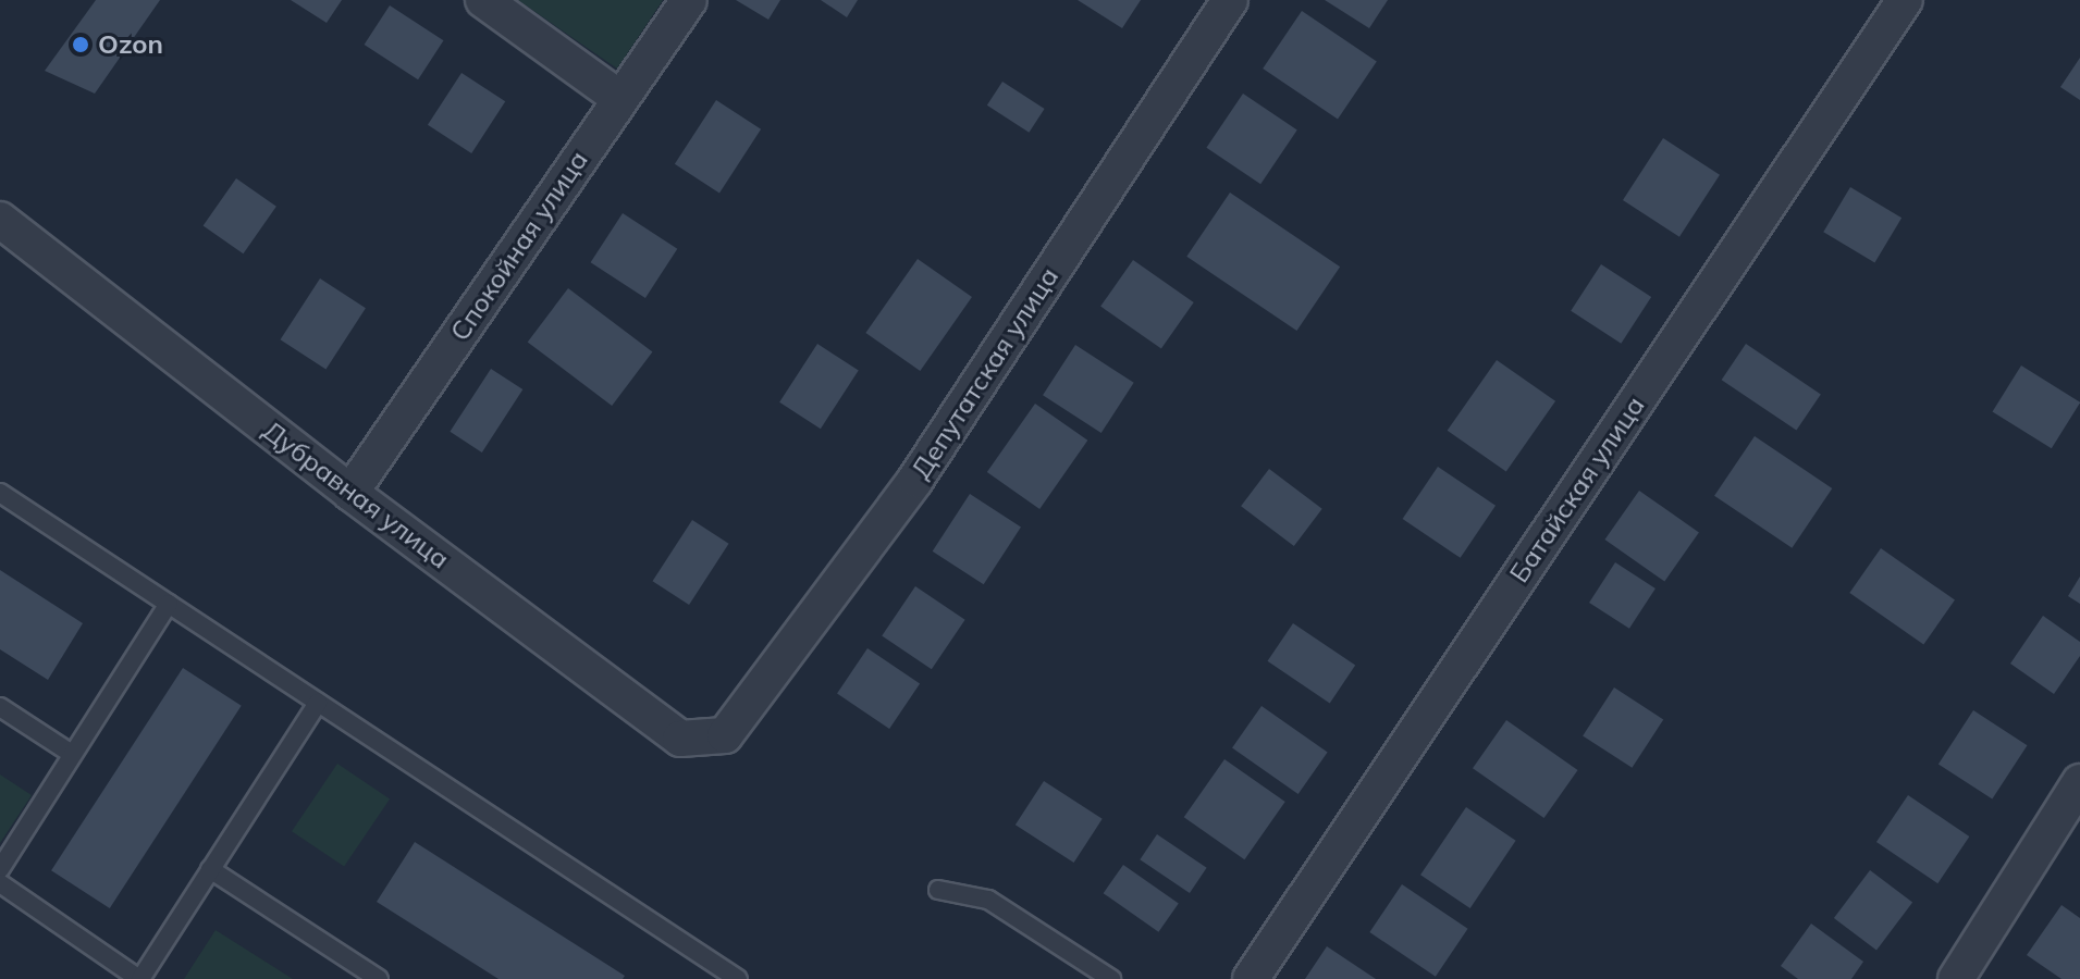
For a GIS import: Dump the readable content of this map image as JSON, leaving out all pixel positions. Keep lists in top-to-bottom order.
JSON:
{
  "streets": {
    "street": [
      "Спокойная улица",
      "Депутатская улица",
      "Батайская улица",
      "Дубравная улица"
    ]
  },
  "crossings": [
    ["Спокойная улица", "Дубравная улица"],
    ["Депутатская улица", "Дубравная улица"]
  ],
  "places": ["Ozon"]
}
